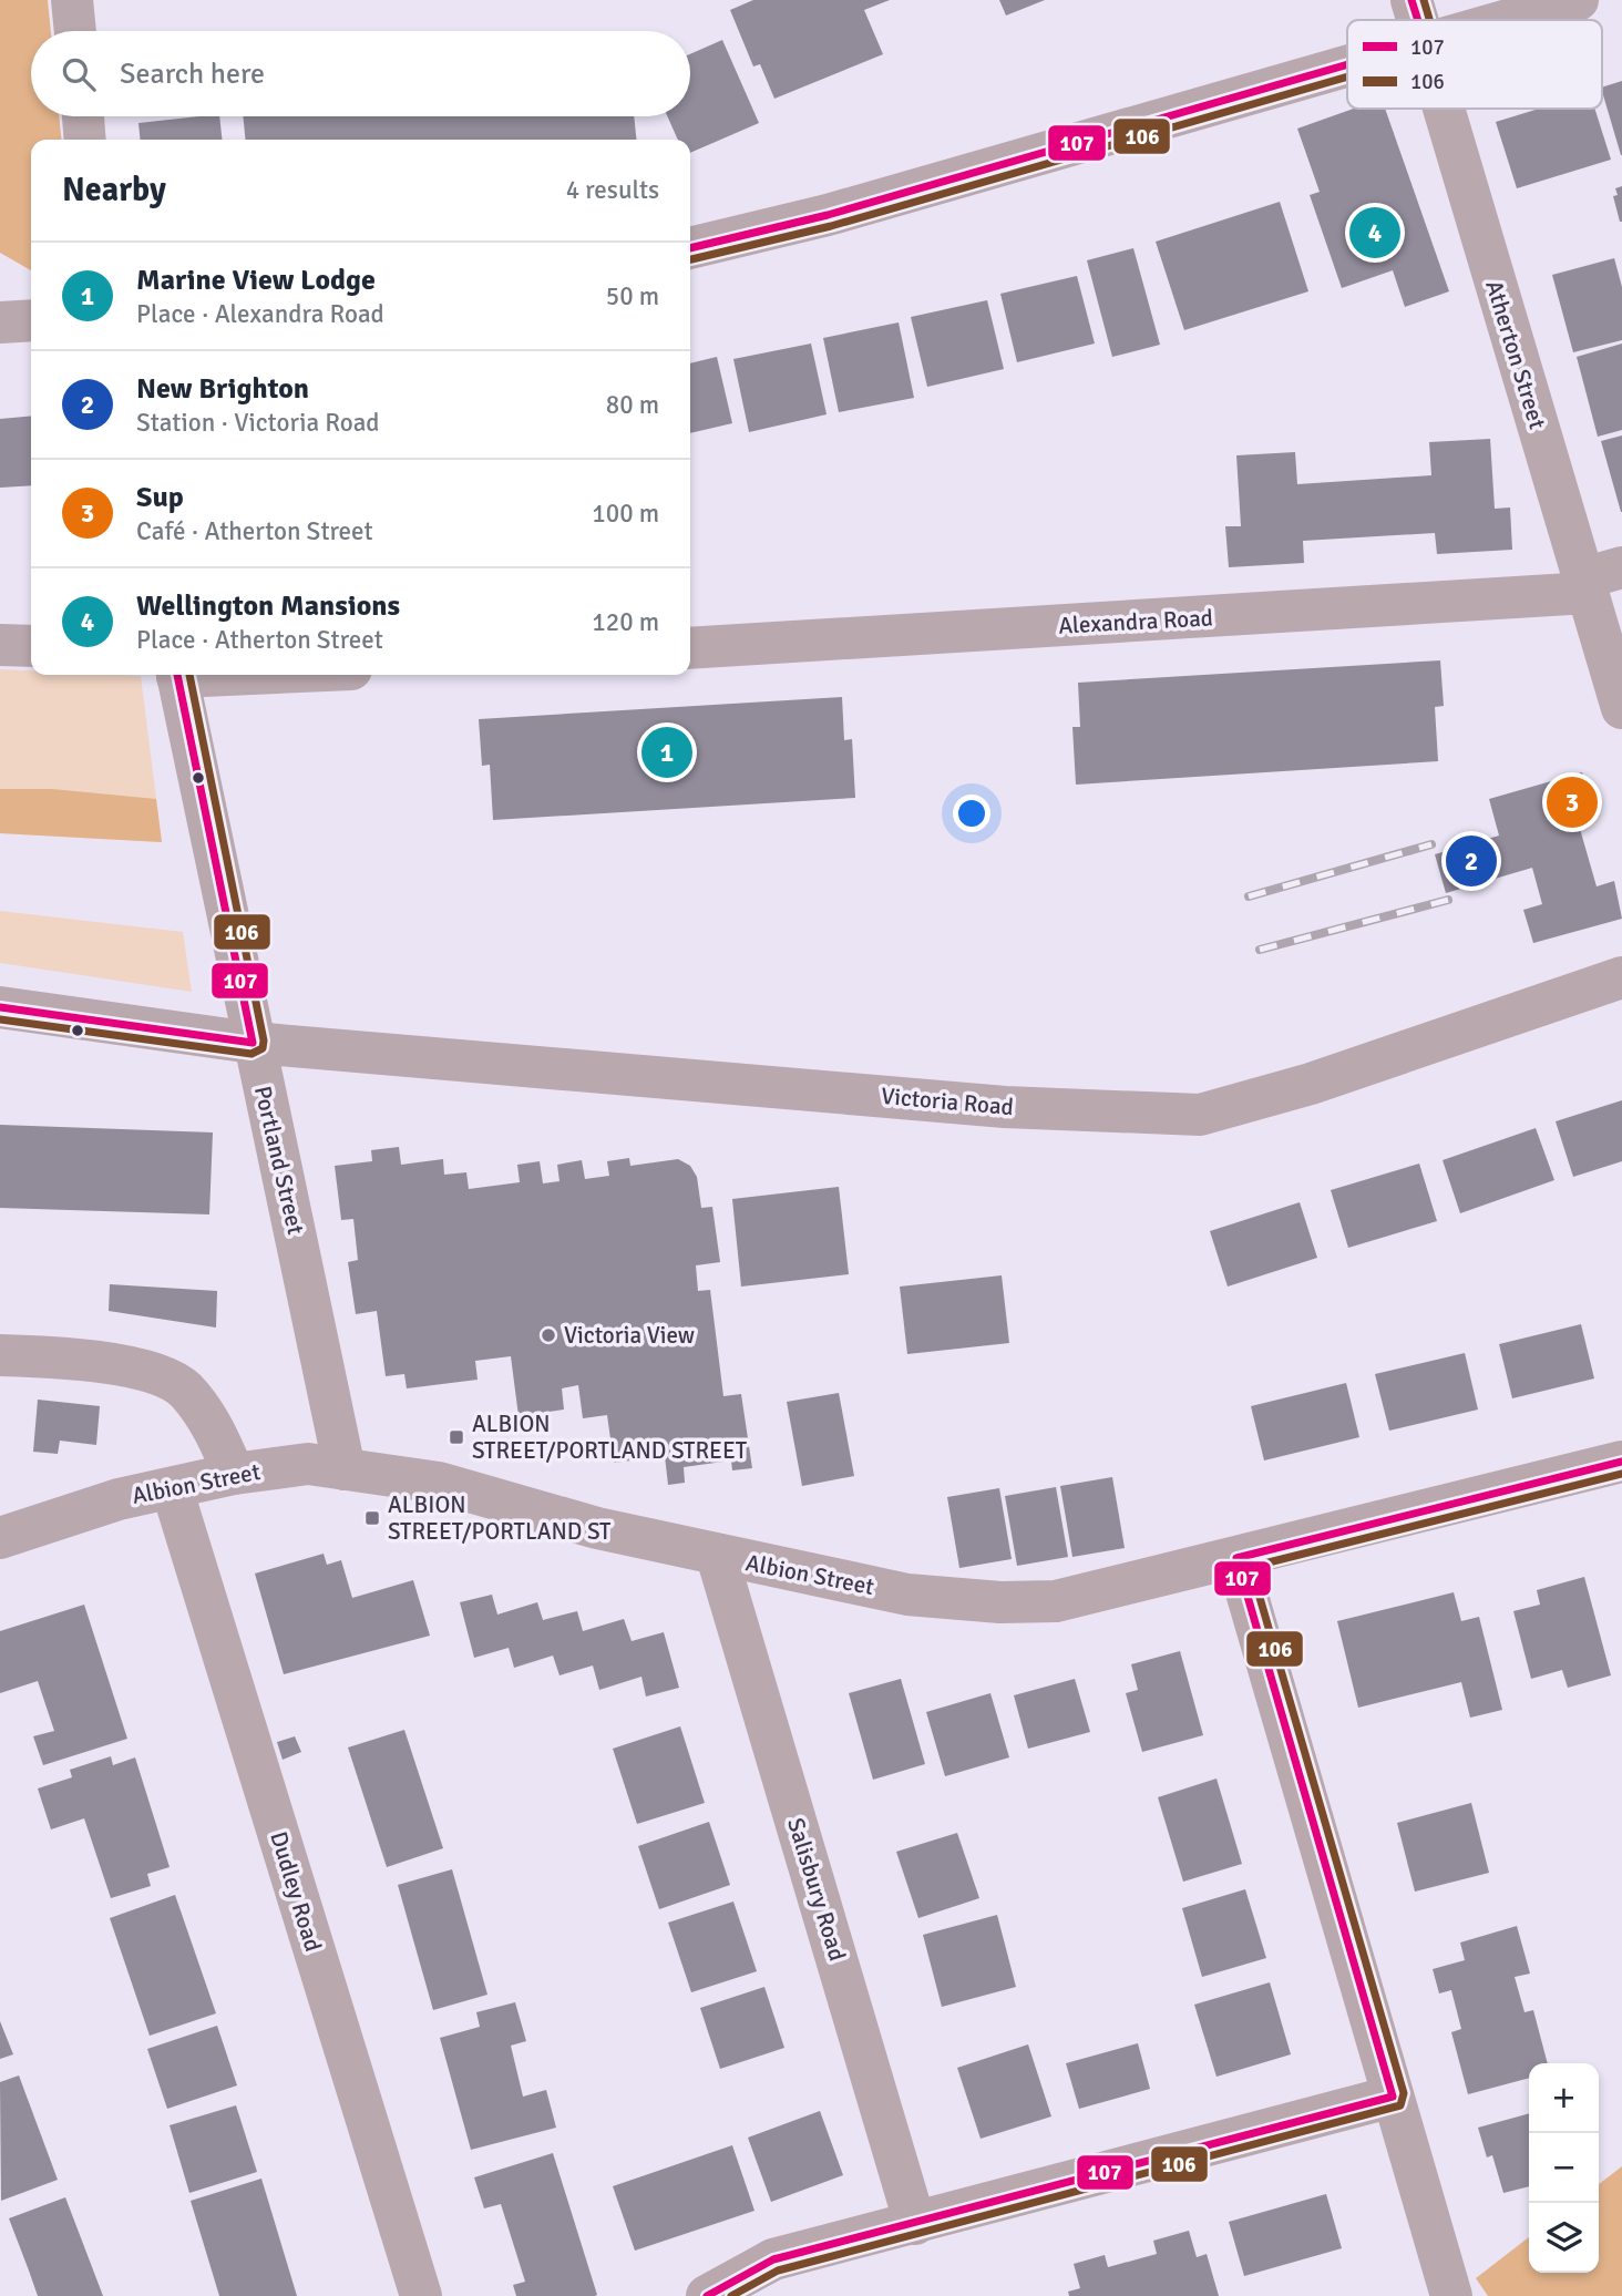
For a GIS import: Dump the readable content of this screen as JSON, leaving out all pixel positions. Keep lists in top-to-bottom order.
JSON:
{
  "streets": {
    "street": [
      "Atherton Street",
      "Alexandra Road",
      "Victoria Road",
      "Portland Street",
      "Albion Street",
      "Salisbury Road",
      "Dudley Road"
    ]
  },
  "crossings": [
    ["Atherton Street", "Alexandra Road"],
    ["Victoria Road", "Portland Street"],
    ["Portland Street", "Albion Street"],
    ["Albion Street", "Salisbury Road"],
    ["Albion Street", "Dudley Road"]
  ],
  "places": {
    "other": ["Victoria View"],
    "transit": ["ALBION STREET/PORTLAND STREET", "ALBION STREET/PORTLAND ST"]
  },
  "lines": ["transit line 107", "transit line 106"],
  "legend": ["107", "106"],
  "page": {
    "search": "Search here",
    "heading": ["Nearby", "4 results"],
    "pins": [
      "4",
      "1",
      "3",
      "2"
    ],
    "list": [
      {
        "mark": "1",
        "name": "Marine View Lodge",
        "note": "Place · Alexandra Road",
        "value": "50 m"
      },
      {
        "mark": "2",
        "name": "New Brighton",
        "note": "Station · Victoria Road",
        "value": "80 m"
      },
      {
        "mark": "3",
        "name": "Sup",
        "note": "Café · Atherton Street",
        "value": "100 m"
      },
      {
        "mark": "4",
        "name": "Wellington Mansions",
        "note": "Place · Atherton Street",
        "value": "120 m"
      }
    ],
    "map_buttons": ["+", "−"]
  }
}
